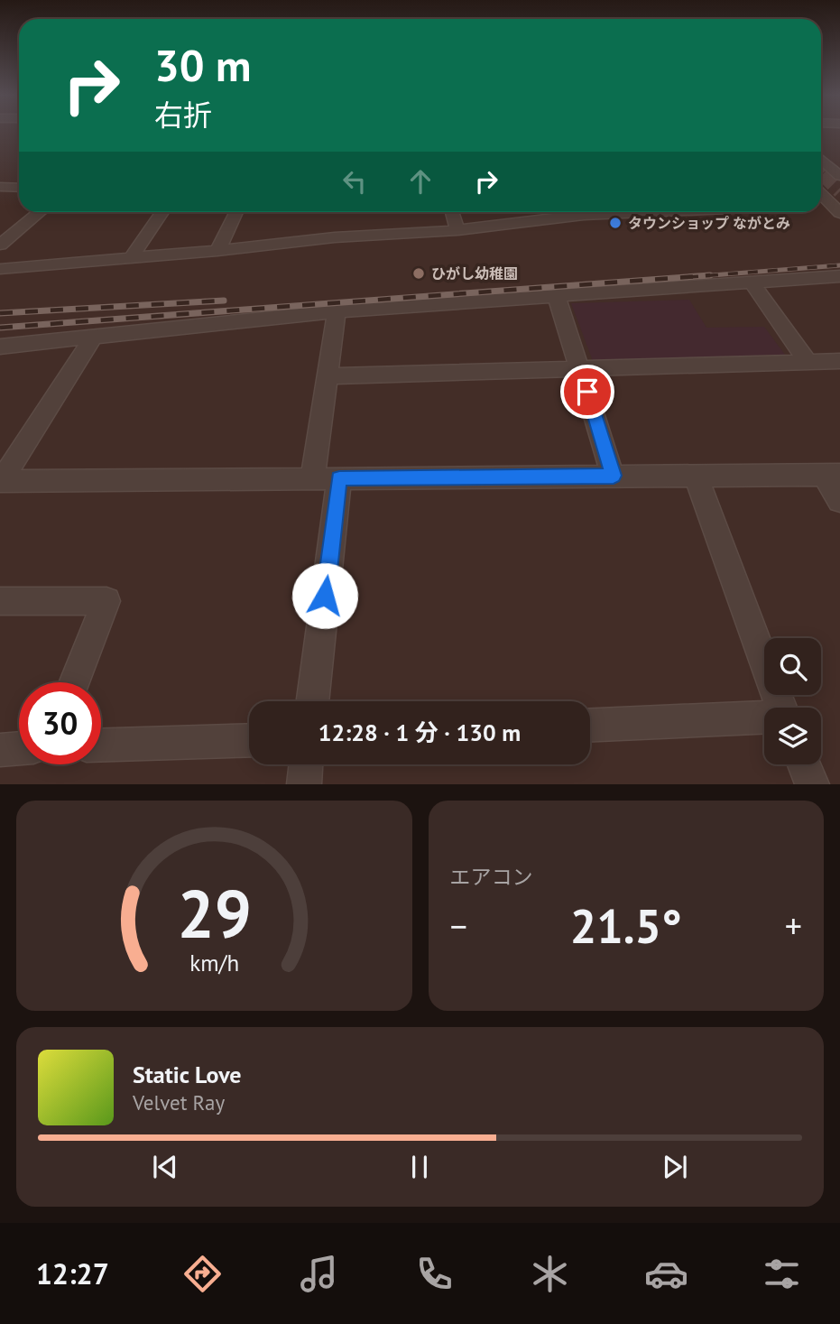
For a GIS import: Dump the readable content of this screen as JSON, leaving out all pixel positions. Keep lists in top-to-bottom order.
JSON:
{
  "places": ["タウンショップ ながとみ", "ひがし幼稚園"],
  "page": {
    "turn": ["30 m", "右折"],
    "limit": "30",
    "trip": "12:28 · 1 分 · 130 m",
    "tile": "エアコン",
    "heat": ["−", "21.5°", "+"],
    "song": ["Static Love", "Velvet Ray"],
    "tabs": "12:27",
    "gauge": ["29", "km/h"]
  }
}
